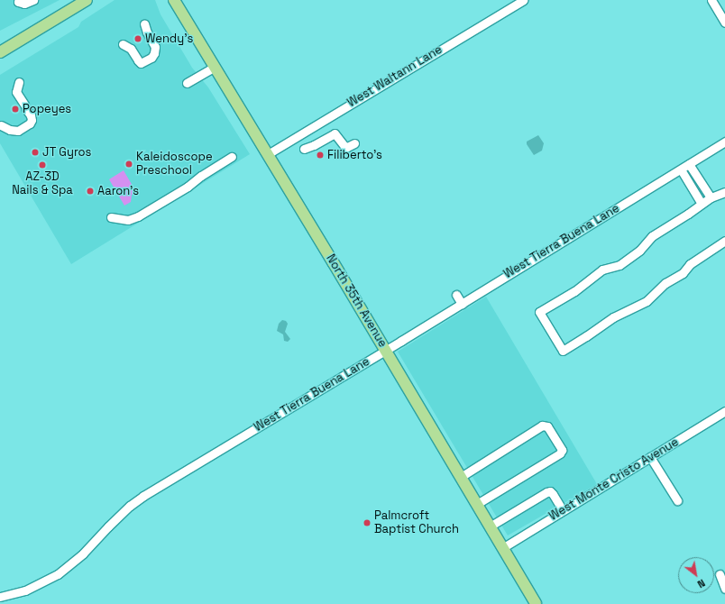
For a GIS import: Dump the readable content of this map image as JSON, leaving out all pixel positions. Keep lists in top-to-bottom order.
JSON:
{
  "streets": {
    "main road": ["North 35th Avenue"],
    "street": ["West Waltann Lane", "West Tierra Buena Lane", "West Monte Cristo Avenue"]
  },
  "crossings": [
    ["West Waltann Lane", "North 35th Avenue"],
    ["West Tierra Buena Lane", "North 35th Avenue"],
    ["North 35th Avenue", "West Monte Cristo Avenue"]
  ],
  "places": [
    "Wendy's",
    "Popeyes",
    "JT Gyros",
    "Filiberto's",
    "Kaleidoscope Preschool",
    "AZ-3D Nails & Spa",
    "Aaron's",
    "Palmcroft Baptist Church"
  ],
  "north": "bottom right"
}
